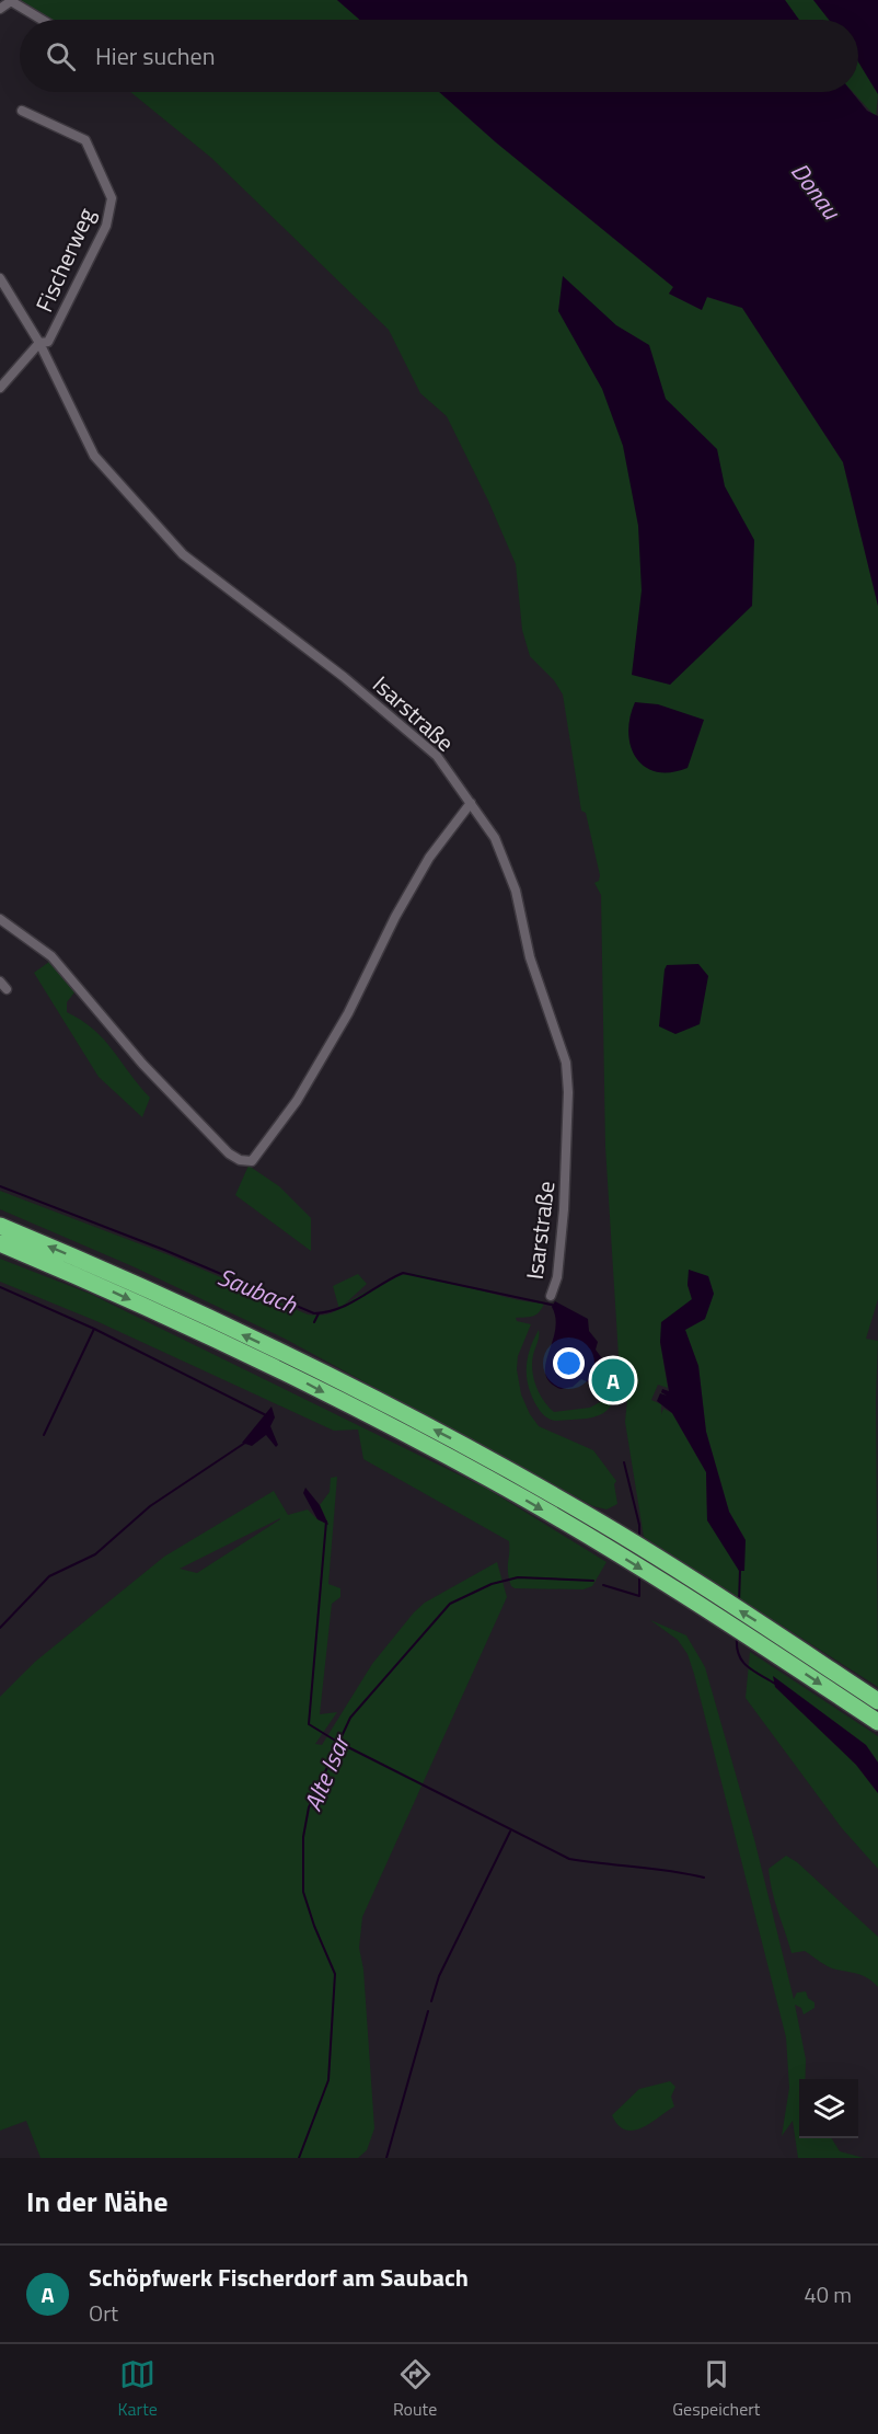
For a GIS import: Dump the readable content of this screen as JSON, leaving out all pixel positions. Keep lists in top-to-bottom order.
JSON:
{
  "streets": {
    "street": ["Fischerweg", "Isarstraße"]
  },
  "crossings": [
    ["Fischerweg", "Isarstraße"]
  ],
  "water": ["Donau", "Saubach", "Alte Isar"],
  "page": {
    "search": "Hier suchen",
    "pins": "A",
    "heading": "In der Nähe",
    "list": [
      {
        "mark": "A",
        "name": "Schöpfwerk Fischerdorf am Saubach",
        "note": "Ort",
        "value": "40 m"
      }
    ],
    "nav": ["Karte", "Route", "Gespeichert"]
  }
}
